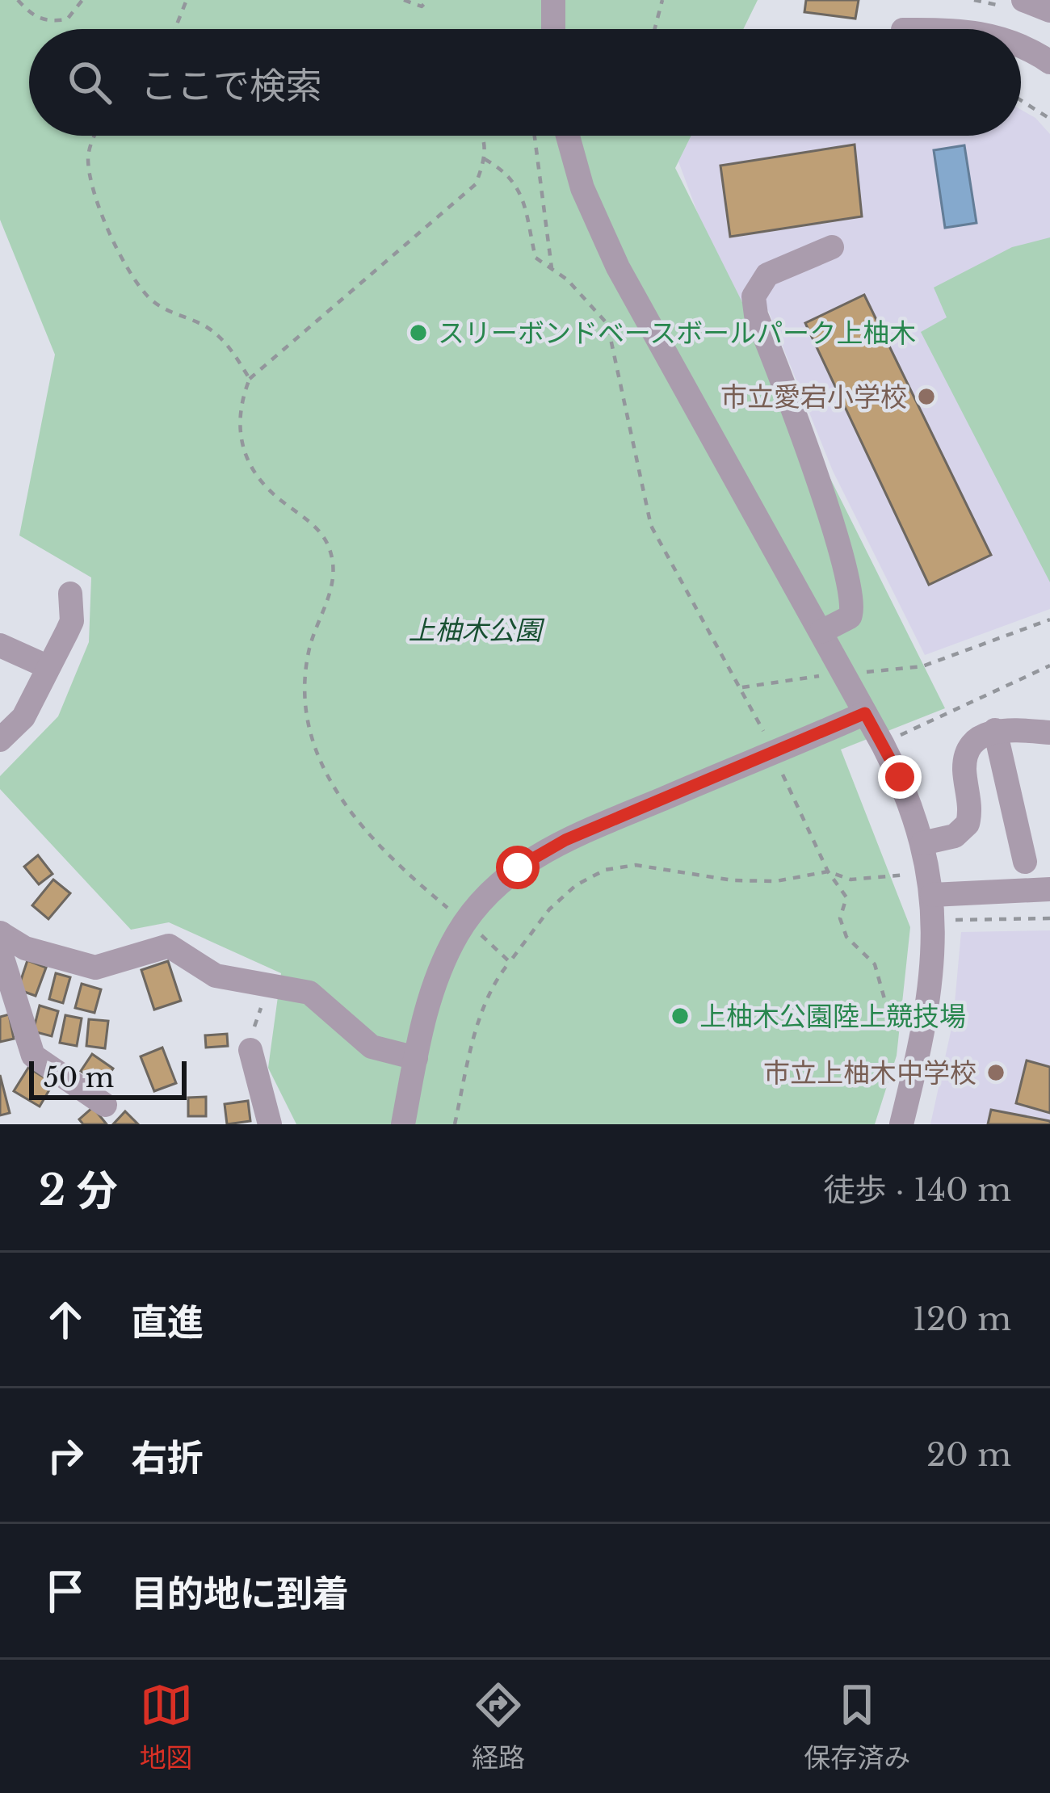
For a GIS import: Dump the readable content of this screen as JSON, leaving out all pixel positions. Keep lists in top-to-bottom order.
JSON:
{
  "parks": ["上柚木公園"],
  "places": [
    "スリーボンドベースボールパーク上柚木",
    "市立愛宕小学校",
    "上柚木公園陸上競技場",
    "市立上柚木中学校"
  ],
  "scale_bar": "50 m",
  "page": {
    "search": "ここで検索",
    "scale": "50 m",
    "heading": ["2 分", "徒歩 · 140 m"],
    "list": [
      ["直進", "120 m"],
      ["右折", "20 m"],
      "目的地に到着"
    ],
    "nav": ["地図", "経路", "保存済み"]
  }
}
